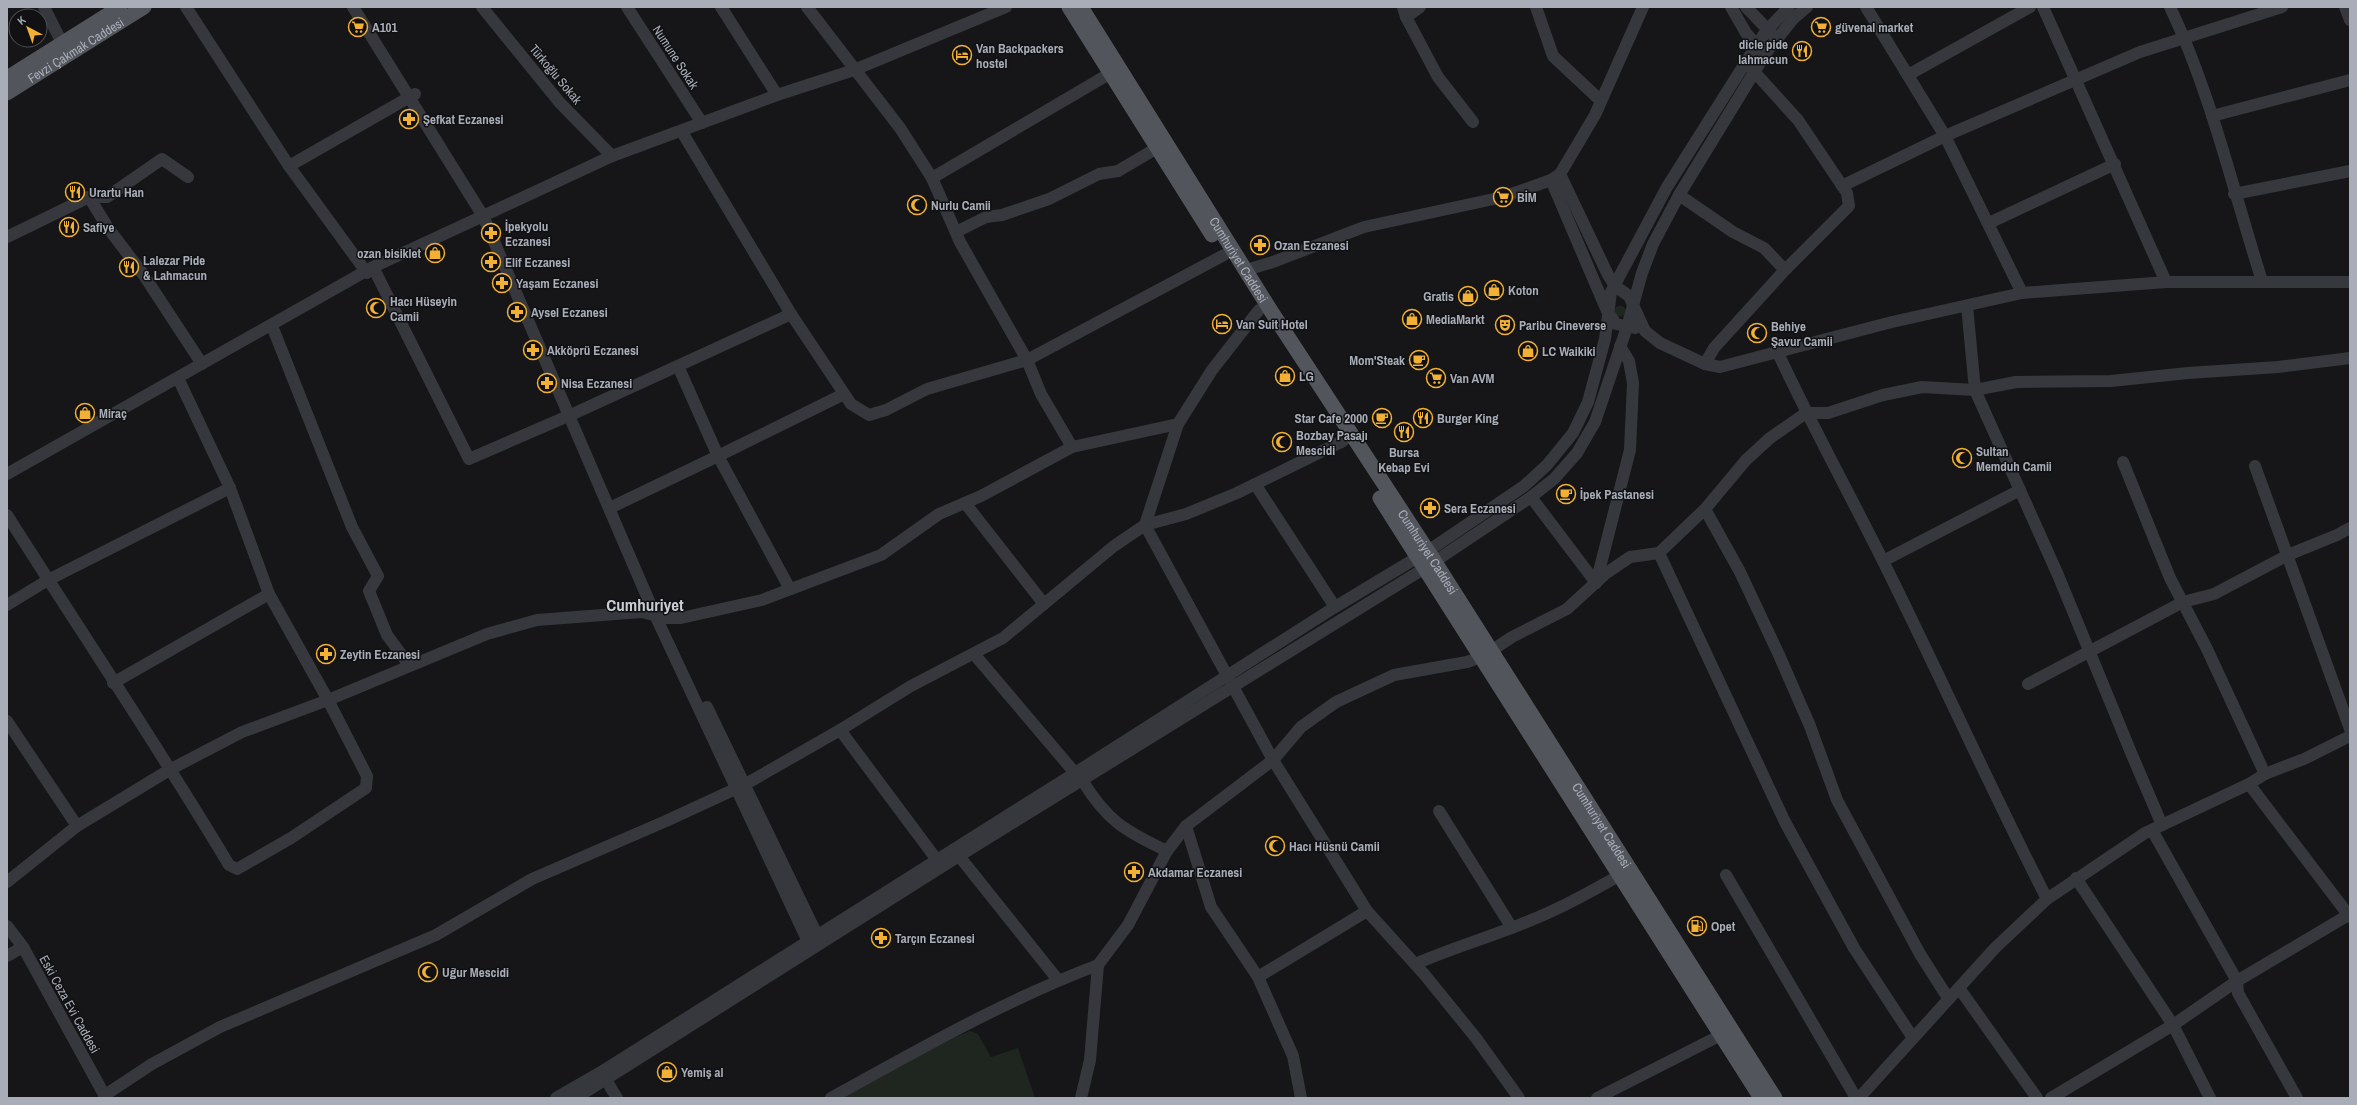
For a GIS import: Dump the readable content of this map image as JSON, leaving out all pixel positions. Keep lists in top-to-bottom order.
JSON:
{
  "streets": {
    "main road": ["Fevzi Çakmak Caddesi", "Cumhuriyet Caddesi"],
    "street": ["Numune Sokak", "Türkoğlu Sokak", "Eski Ceza Evi Caddesi"]
  },
  "districts": ["Cumhuriyet"],
  "places": {
    "supermarket": [
      "A101",
      "güvenal market",
      "BİM",
      "Van AVM"
    ],
    "restaurant": [
      "dicle pide lahmacun",
      "Urartu Han",
      "Safiye",
      "Lalezar Pide & Lahmacun",
      "Burger King",
      "Bursa Kebap Evi"
    ],
    "hotel": ["Van Backpackers hostel", "Van Suit Hotel"],
    "pharmacy": [
      "Şefkat Eczanesi",
      "İpekyolu Eczanesi",
      "Ozan Eczanesi",
      "Elif Eczanesi",
      "Yaşam Eczanesi",
      "Aysel Eczanesi",
      "Akköprü Eczanesi",
      "Nisa Eczanesi",
      "Sera Eczanesi",
      "Zeytin Eczanesi",
      "Akdamar Eczanesi",
      "Tarçın Eczanesi"
    ],
    "mosque": [
      "Nurlu Camii",
      "Hacı Hüseyin Camii",
      "Behiye Şavur Camii",
      "Bozbay Pasajı Mescidi",
      "Sultan Memduh Camii",
      "Hacı Hüsnü Camii",
      "Uğur Mescidi"
    ],
    "shop": [
      "ozan bisiklet",
      "Koton",
      "Gratis",
      "MediaMarkt",
      "LC Waikiki",
      "LG",
      "Miraç",
      "Yemiş al"
    ],
    "theatre": ["Paribu Cineverse"],
    "cafe": ["Mom'Steak", "Star Cafe 2000", "İpek Pastanesi"],
    "fuel station": ["Opet"]
  },
  "north": "top left"
}
